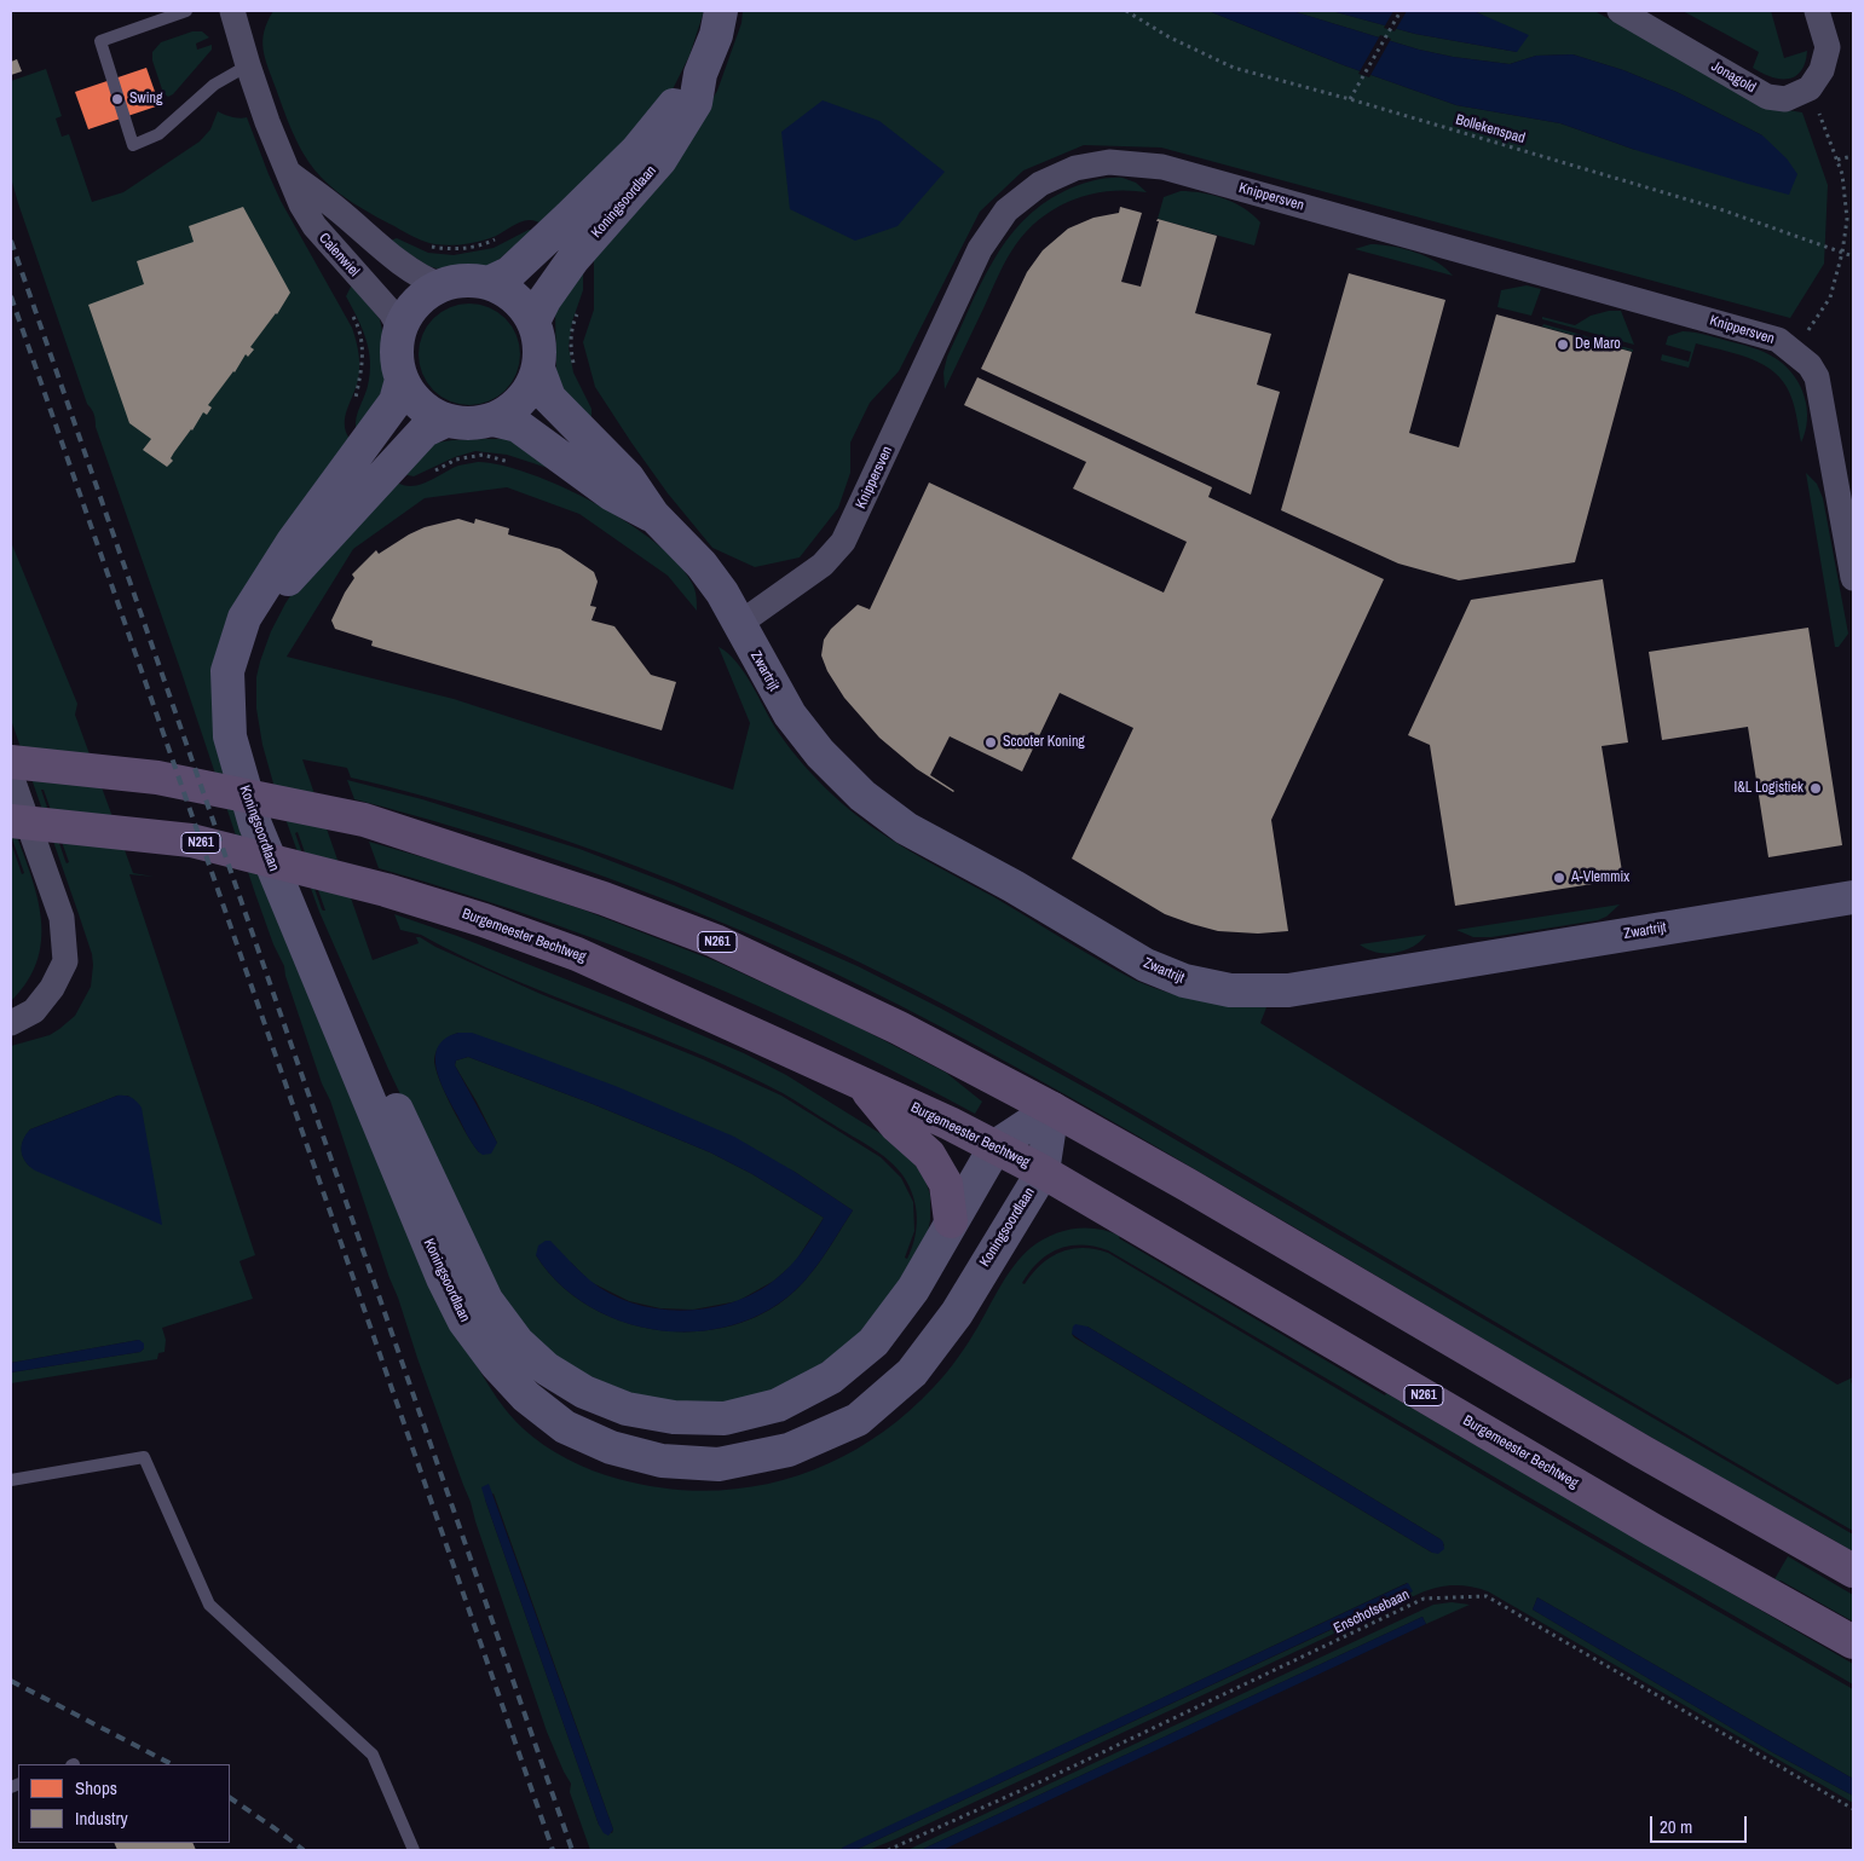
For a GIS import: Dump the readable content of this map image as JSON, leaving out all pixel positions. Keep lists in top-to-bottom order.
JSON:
{
  "streets": {
    "main road": ["N261", "Burgemeester Bechtweg"],
    "street": [
      "Jonagold",
      "Knippersven",
      "Koningsoordlaan",
      "Calenwiel",
      "Zwartrijt"
    ],
    "path": ["Bollekenspad", "Enschotsebaan"]
  },
  "crossings": [
    ["Knippersven", "Zwartrijt"],
    ["Koningsoordlaan", "Calenwiel"],
    ["Koningsoordlaan", "Zwartrijt"],
    ["Koningsoordlaan", "N261"],
    ["Koningsoordlaan", "Burgemeester Bechtweg"],
    ["Calenwiel", "Zwartrijt"]
  ],
  "places": [
    "Swing",
    "De Maro",
    "Scooter Koning",
    "I&L Logistiek",
    "A-Vlemmix"
  ],
  "legend": ["Shops", "Industry"],
  "scale_bar": "20 m"
}
